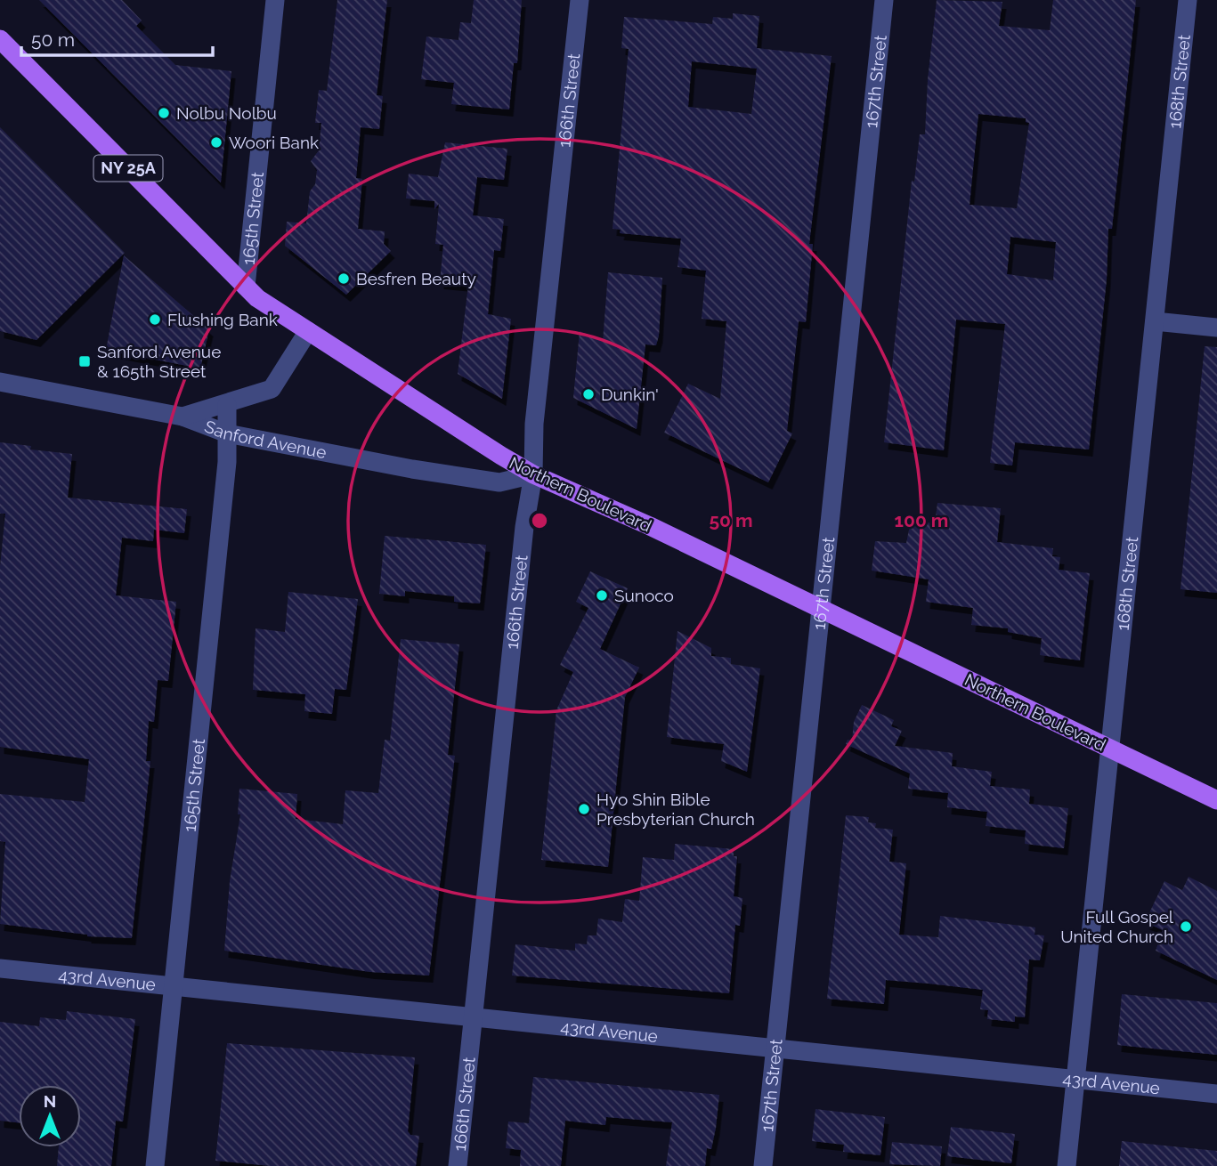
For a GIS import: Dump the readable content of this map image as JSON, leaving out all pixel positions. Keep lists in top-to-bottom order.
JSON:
{
  "streets": {
    "main road": ["NY 25A", "Northern Boulevard"],
    "street": [
      "167th Street",
      "168th Street",
      "166th Street",
      "165th Street",
      "Sanford Avenue",
      "43rd Avenue"
    ]
  },
  "crossings": [
    ["167th Street", "Northern Boulevard"],
    ["167th Street", "43rd Avenue"],
    ["168th Street", "Northern Boulevard"],
    ["168th Street", "43rd Avenue"],
    ["166th Street", "Sanford Avenue"],
    ["166th Street", "Northern Boulevard"],
    ["166th Street", "43rd Avenue"],
    ["165th Street", "Sanford Avenue"],
    ["165th Street", "Northern Boulevard"],
    ["165th Street", "43rd Avenue"],
    ["Sanford Avenue", "Northern Boulevard"]
  ],
  "places": {
    "other": [
      "Nolbu Nolbu",
      "Woori Bank",
      "Besfren Beauty",
      "Flushing Bank",
      "Dunkin'",
      "Sunoco",
      "Hyo Shin Bible Presbyterian Church",
      "Full Gospel United Church"
    ],
    "transit": ["Sanford Avenue & 165th Street"]
  },
  "scale_bar": "50 m",
  "north": "top",
  "rings": ["50 m", "100 m"]
}
